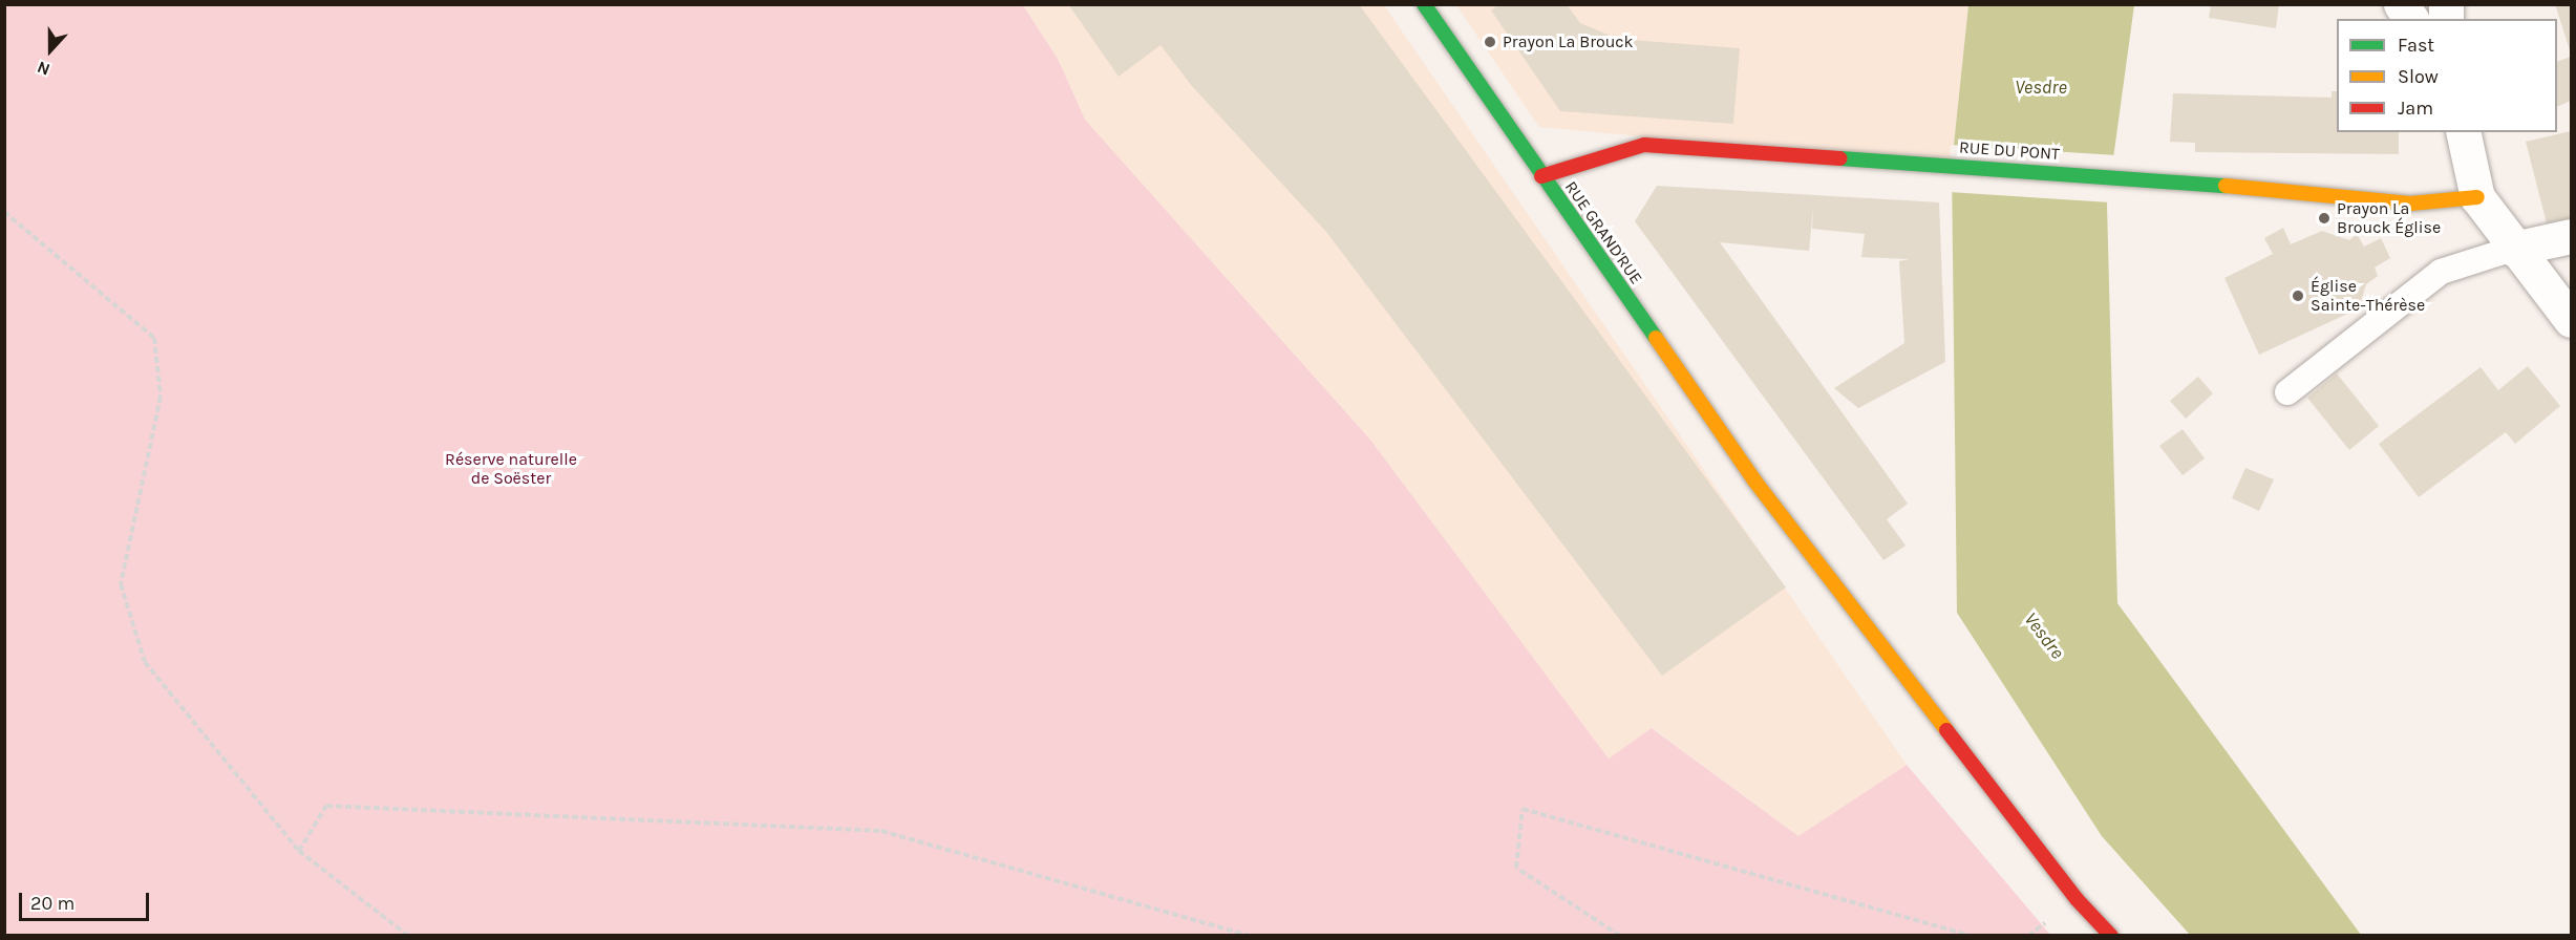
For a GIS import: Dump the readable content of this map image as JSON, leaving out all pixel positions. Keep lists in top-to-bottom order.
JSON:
{
  "streets": {
    "main road": ["RUE DU PONT", "RUE GRAND'RUE"]
  },
  "crossings": [
    ["RUE DU PONT", "RUE GRAND'RUE"]
  ],
  "water": ["Vesdre"],
  "parks": ["Réserve naturelle de Soëster"],
  "places": ["Prayon La Brouck", "Prayon La Brouck Église", "Église Sainte-Thérèse"],
  "legend": ["Fast", "Slow", "Jam"],
  "scale_bar": "20 m",
  "north": "bottom"
}
